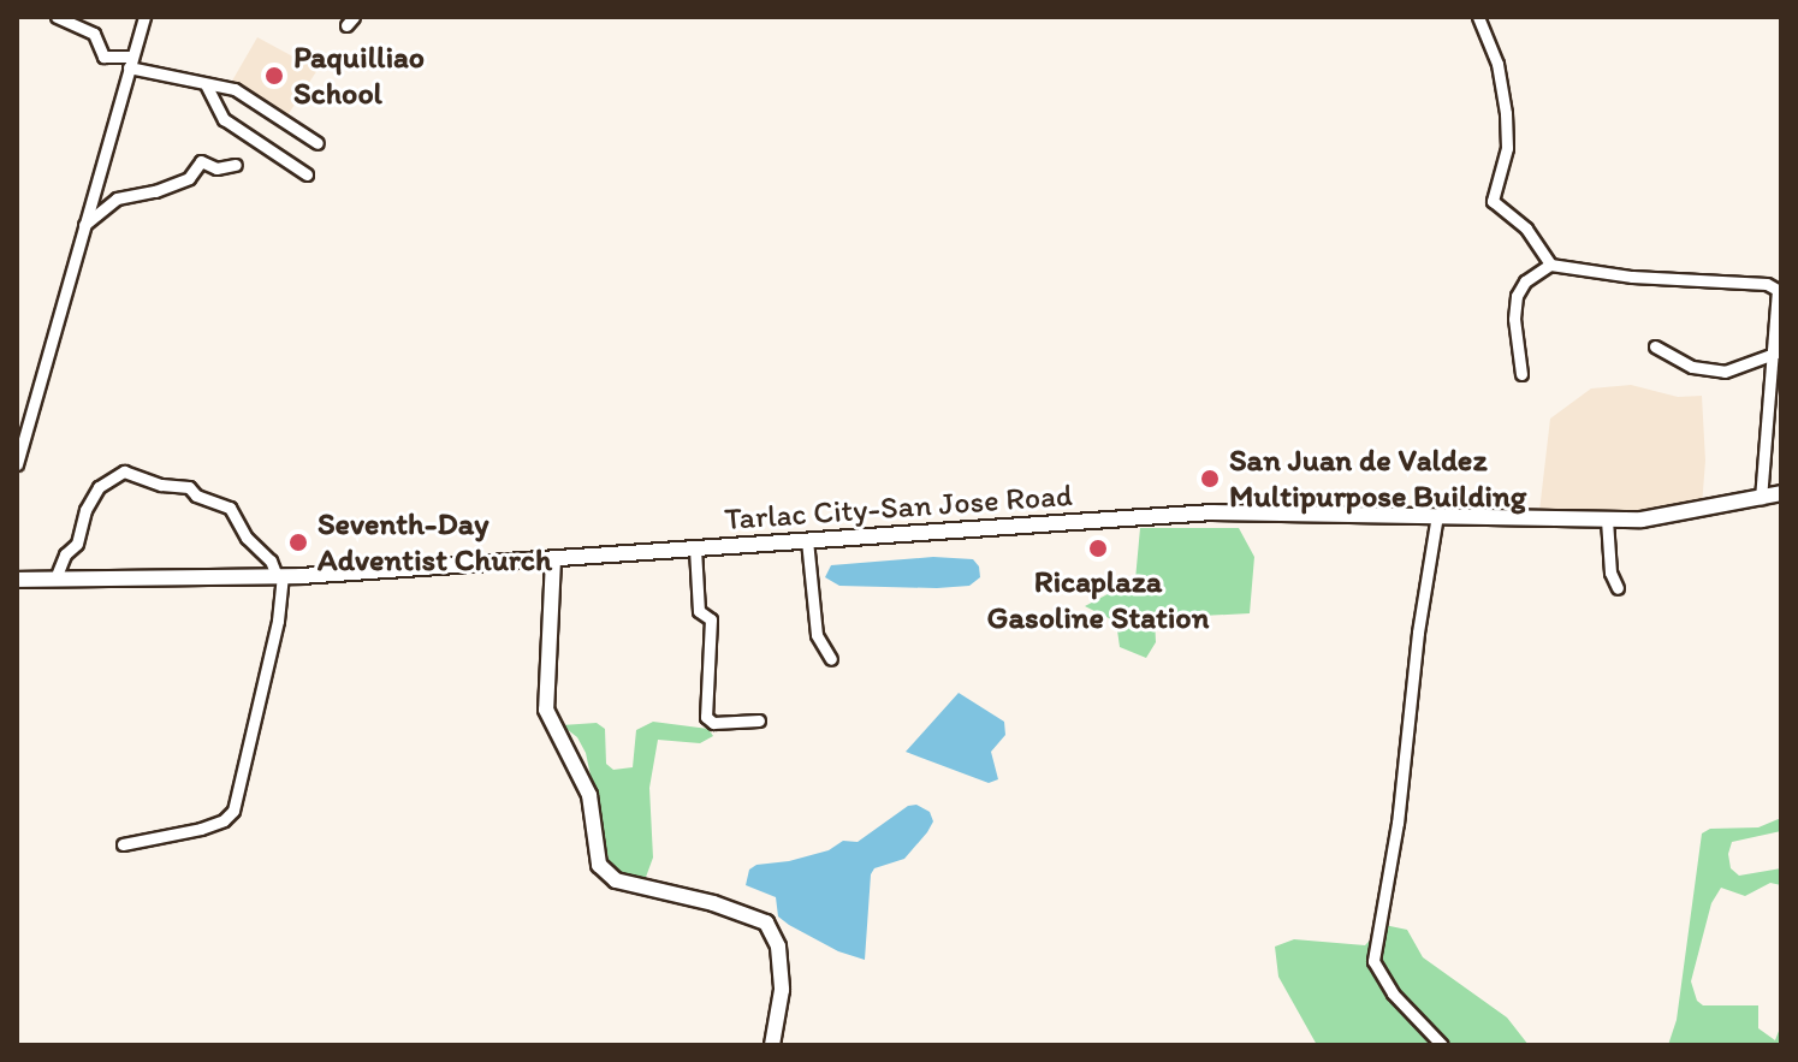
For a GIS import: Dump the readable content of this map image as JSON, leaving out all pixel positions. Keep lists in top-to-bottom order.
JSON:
{
  "streets": {
    "main road": ["Tarlac City-San Jose Road"]
  },
  "places": [
    "Paquilliao School",
    "San Juan de Valdez Multipurpose Building",
    "Seventh-Day Adventist Church",
    "Ricaplaza Gasoline Station"
  ]
}
